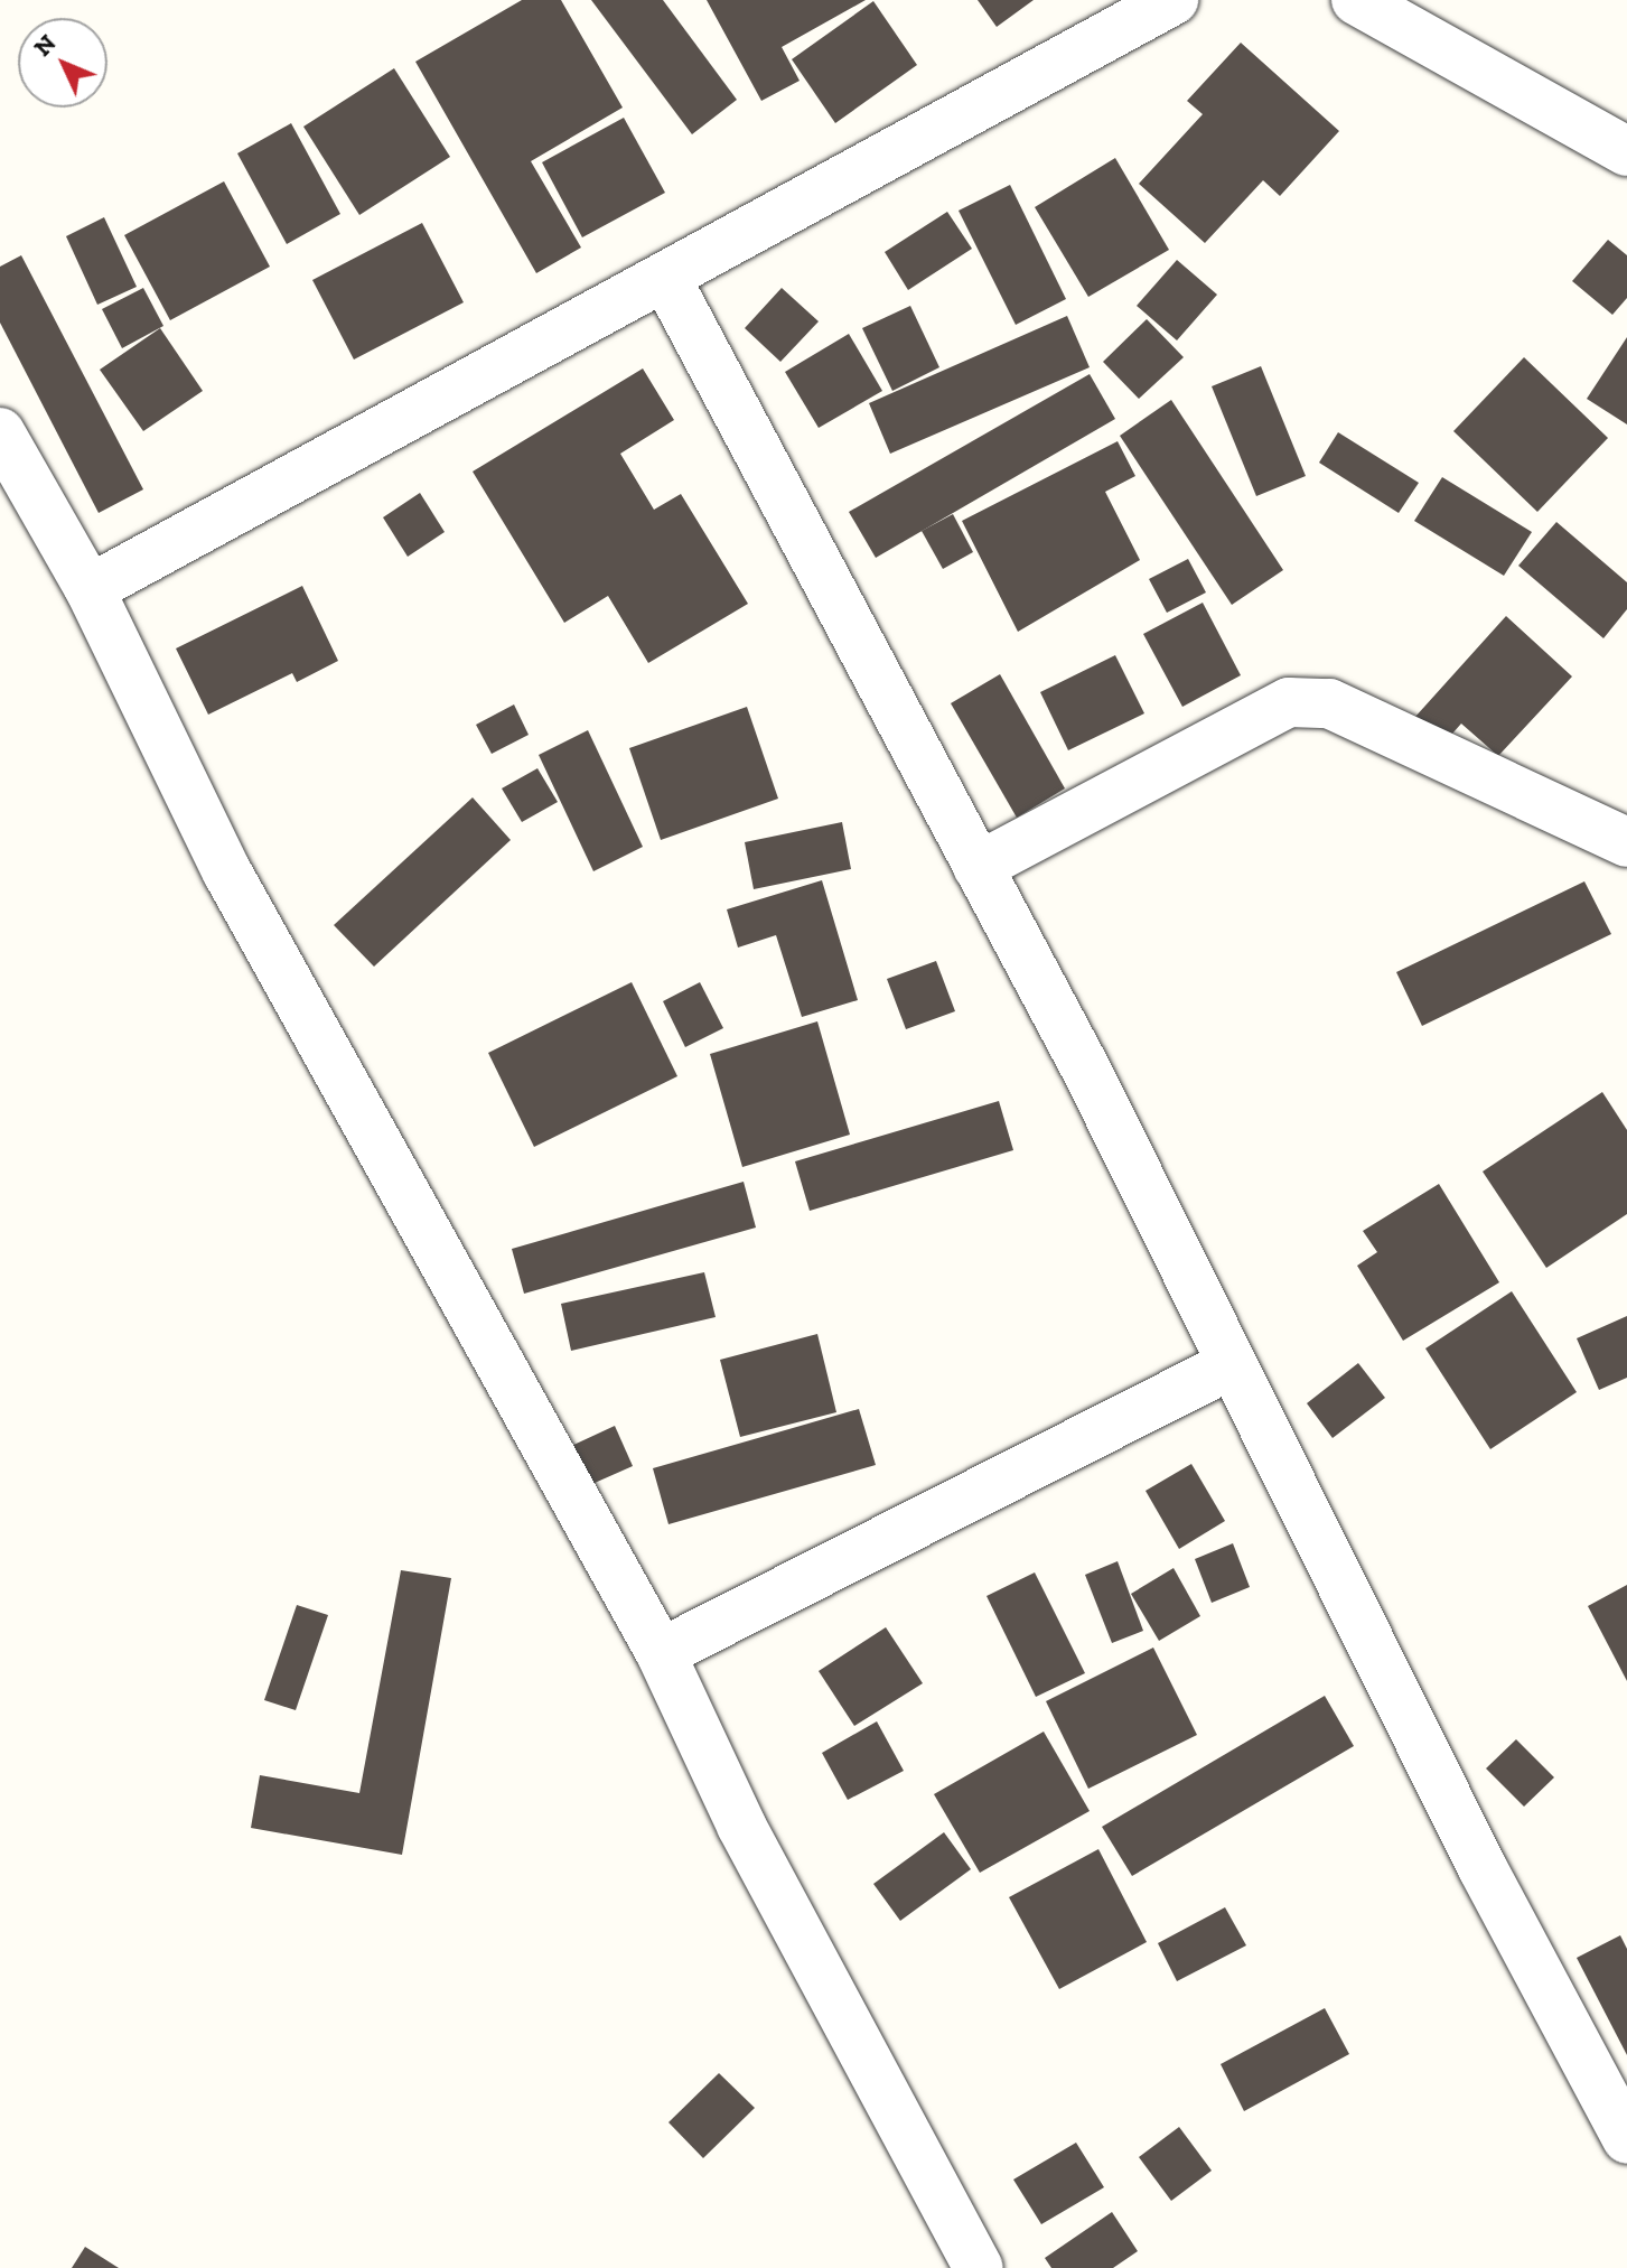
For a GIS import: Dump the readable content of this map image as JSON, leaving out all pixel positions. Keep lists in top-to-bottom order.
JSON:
{
  "north": "top left"
}
